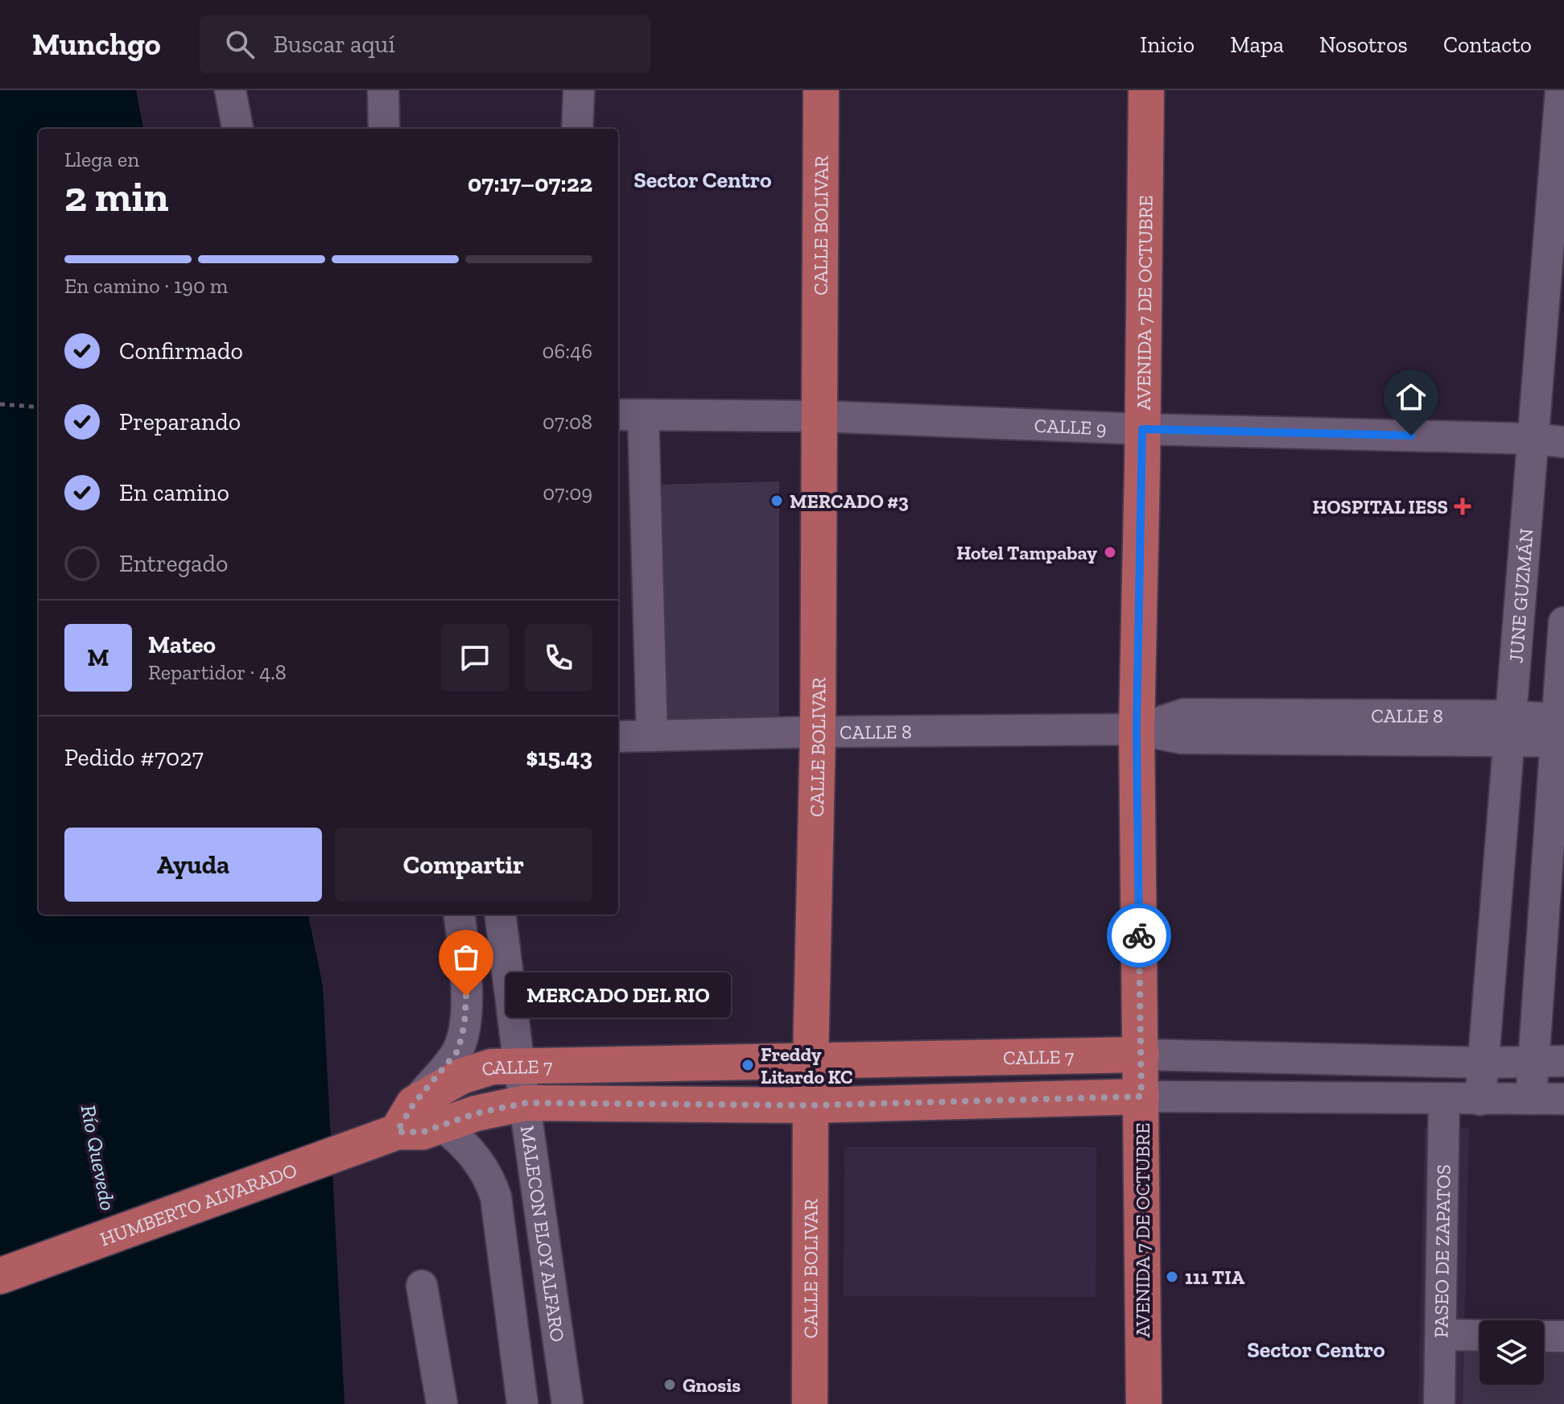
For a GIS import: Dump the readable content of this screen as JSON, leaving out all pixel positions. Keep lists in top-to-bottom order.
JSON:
{
  "streets": {
    "main road": [
      "CALLE BOLIVAR",
      "AVENIDA 7 DE OCTUBRE",
      "CALLE 7",
      "HUMBERTO ALVARADO"
    ],
    "street": [
      "CALLE 9",
      "JUNE GUZMÁN",
      "CALLE 8",
      "MALECON ELOY ALFARO",
      "PASEO DE ZAPATOS"
    ]
  },
  "crossings": [
    ["CALLE BOLIVAR", "CALLE 9"],
    ["CALLE BOLIVAR", "CALLE 8"],
    ["CALLE BOLIVAR", "CALLE 7"],
    ["AVENIDA 7 DE OCTUBRE", "CALLE 9"],
    ["AVENIDA 7 DE OCTUBRE", "CALLE 8"],
    ["AVENIDA 7 DE OCTUBRE", "CALLE 7"],
    ["CALLE 9", "JUNE GUZMÁN"],
    ["JUNE GUZMÁN", "CALLE 8"],
    ["JUNE GUZMÁN", "CALLE 7"],
    ["CALLE 7", "HUMBERTO ALVARADO"],
    ["CALLE 7", "MALECON ELOY ALFARO"],
    ["CALLE 7", "PASEO DE ZAPATOS"]
  ],
  "districts": ["Sector Centro", "Sector Centro"],
  "water": ["Río Quevedo"],
  "places": {
    "other": [
      "MERCADO #3",
      "Hotel Tampabay",
      "MERCADO DEL RIO",
      "Freddy Litardo KC",
      "111 TIA",
      "Gnosis"
    ],
    "health": ["HOSPITAL IESS"]
  },
  "page": {
    "header": "Munchgo",
    "search": "Buscar aquí",
    "nav": [
      "Inicio",
      "Mapa",
      "Nosotros",
      "Contacto"
    ],
    "heading": ["2 min", "Llega en", "07:17–07:22"],
    "panel": [
      "Mateo",
      "Repartidor · 4.8",
      "Pedido #7027",
      "$15.43"
    ],
    "bar": "En camino · 190 m",
    "list": [
      ["Confirmado", "06:46"],
      ["Preparando", "07:08"],
      ["En camino", "07:09"],
      "Entregado"
    ],
    "round": "M",
    "buttons": ["Ayuda", "Compartir"],
    "bubble": "MERCADO DEL RIO"
  }
}
